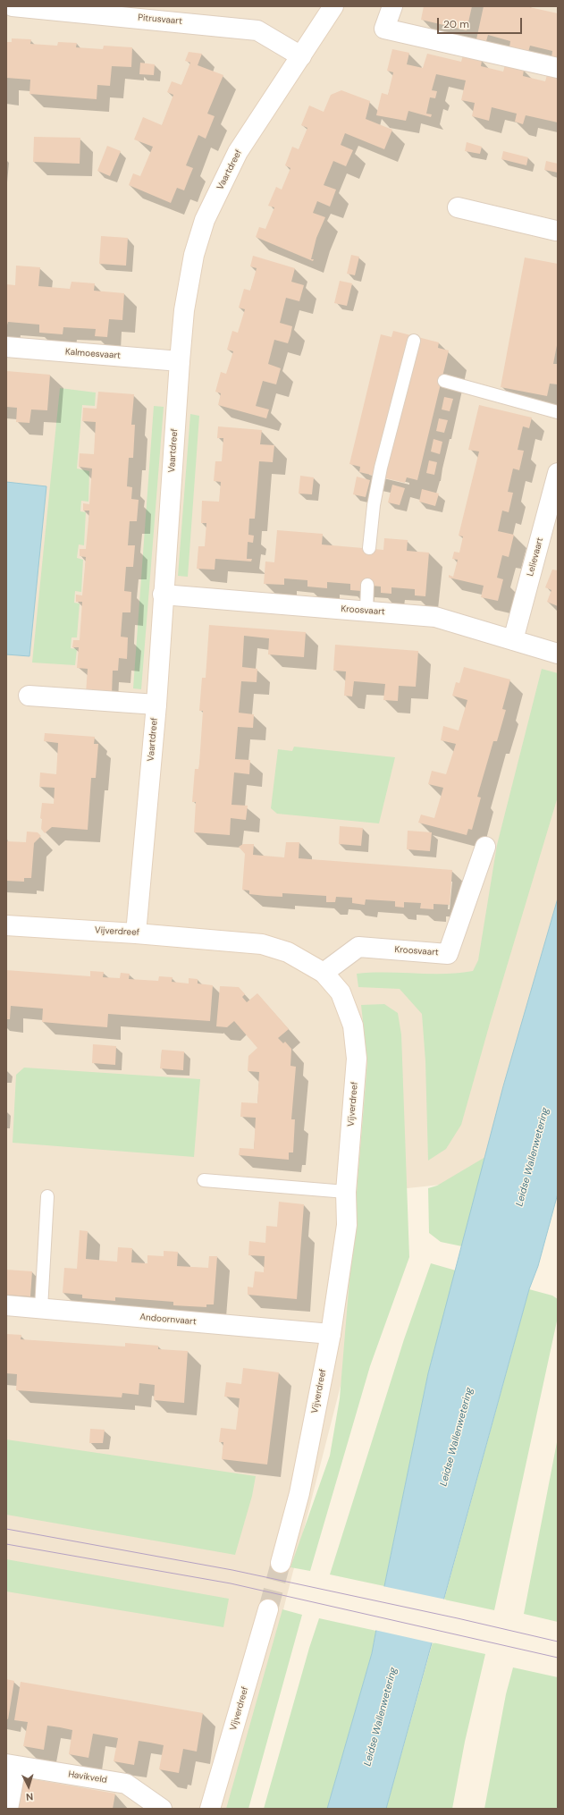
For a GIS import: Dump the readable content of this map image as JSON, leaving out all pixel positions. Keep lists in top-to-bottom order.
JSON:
{
  "streets": {
    "street": [
      "Pitrusvaart",
      "Vaartdreef",
      "Kalmoesvaart",
      "Lelievaart",
      "Kroosvaart",
      "Vijverdreef",
      "Andoornvaart",
      "Havikveld"
    ]
  },
  "crossings": [
    ["Pitrusvaart", "Vaartdreef"],
    ["Vaartdreef", "Kalmoesvaart"],
    ["Vaartdreef", "Kroosvaart"],
    ["Vaartdreef", "Vijverdreef"],
    ["Lelievaart", "Kroosvaart"],
    ["Kroosvaart", "Vijverdreef"],
    ["Vijverdreef", "Andoornvaart"]
  ],
  "water": ["Leidse Wallenwetering"],
  "scale_bar": "20 m",
  "north": "bottom"
}
